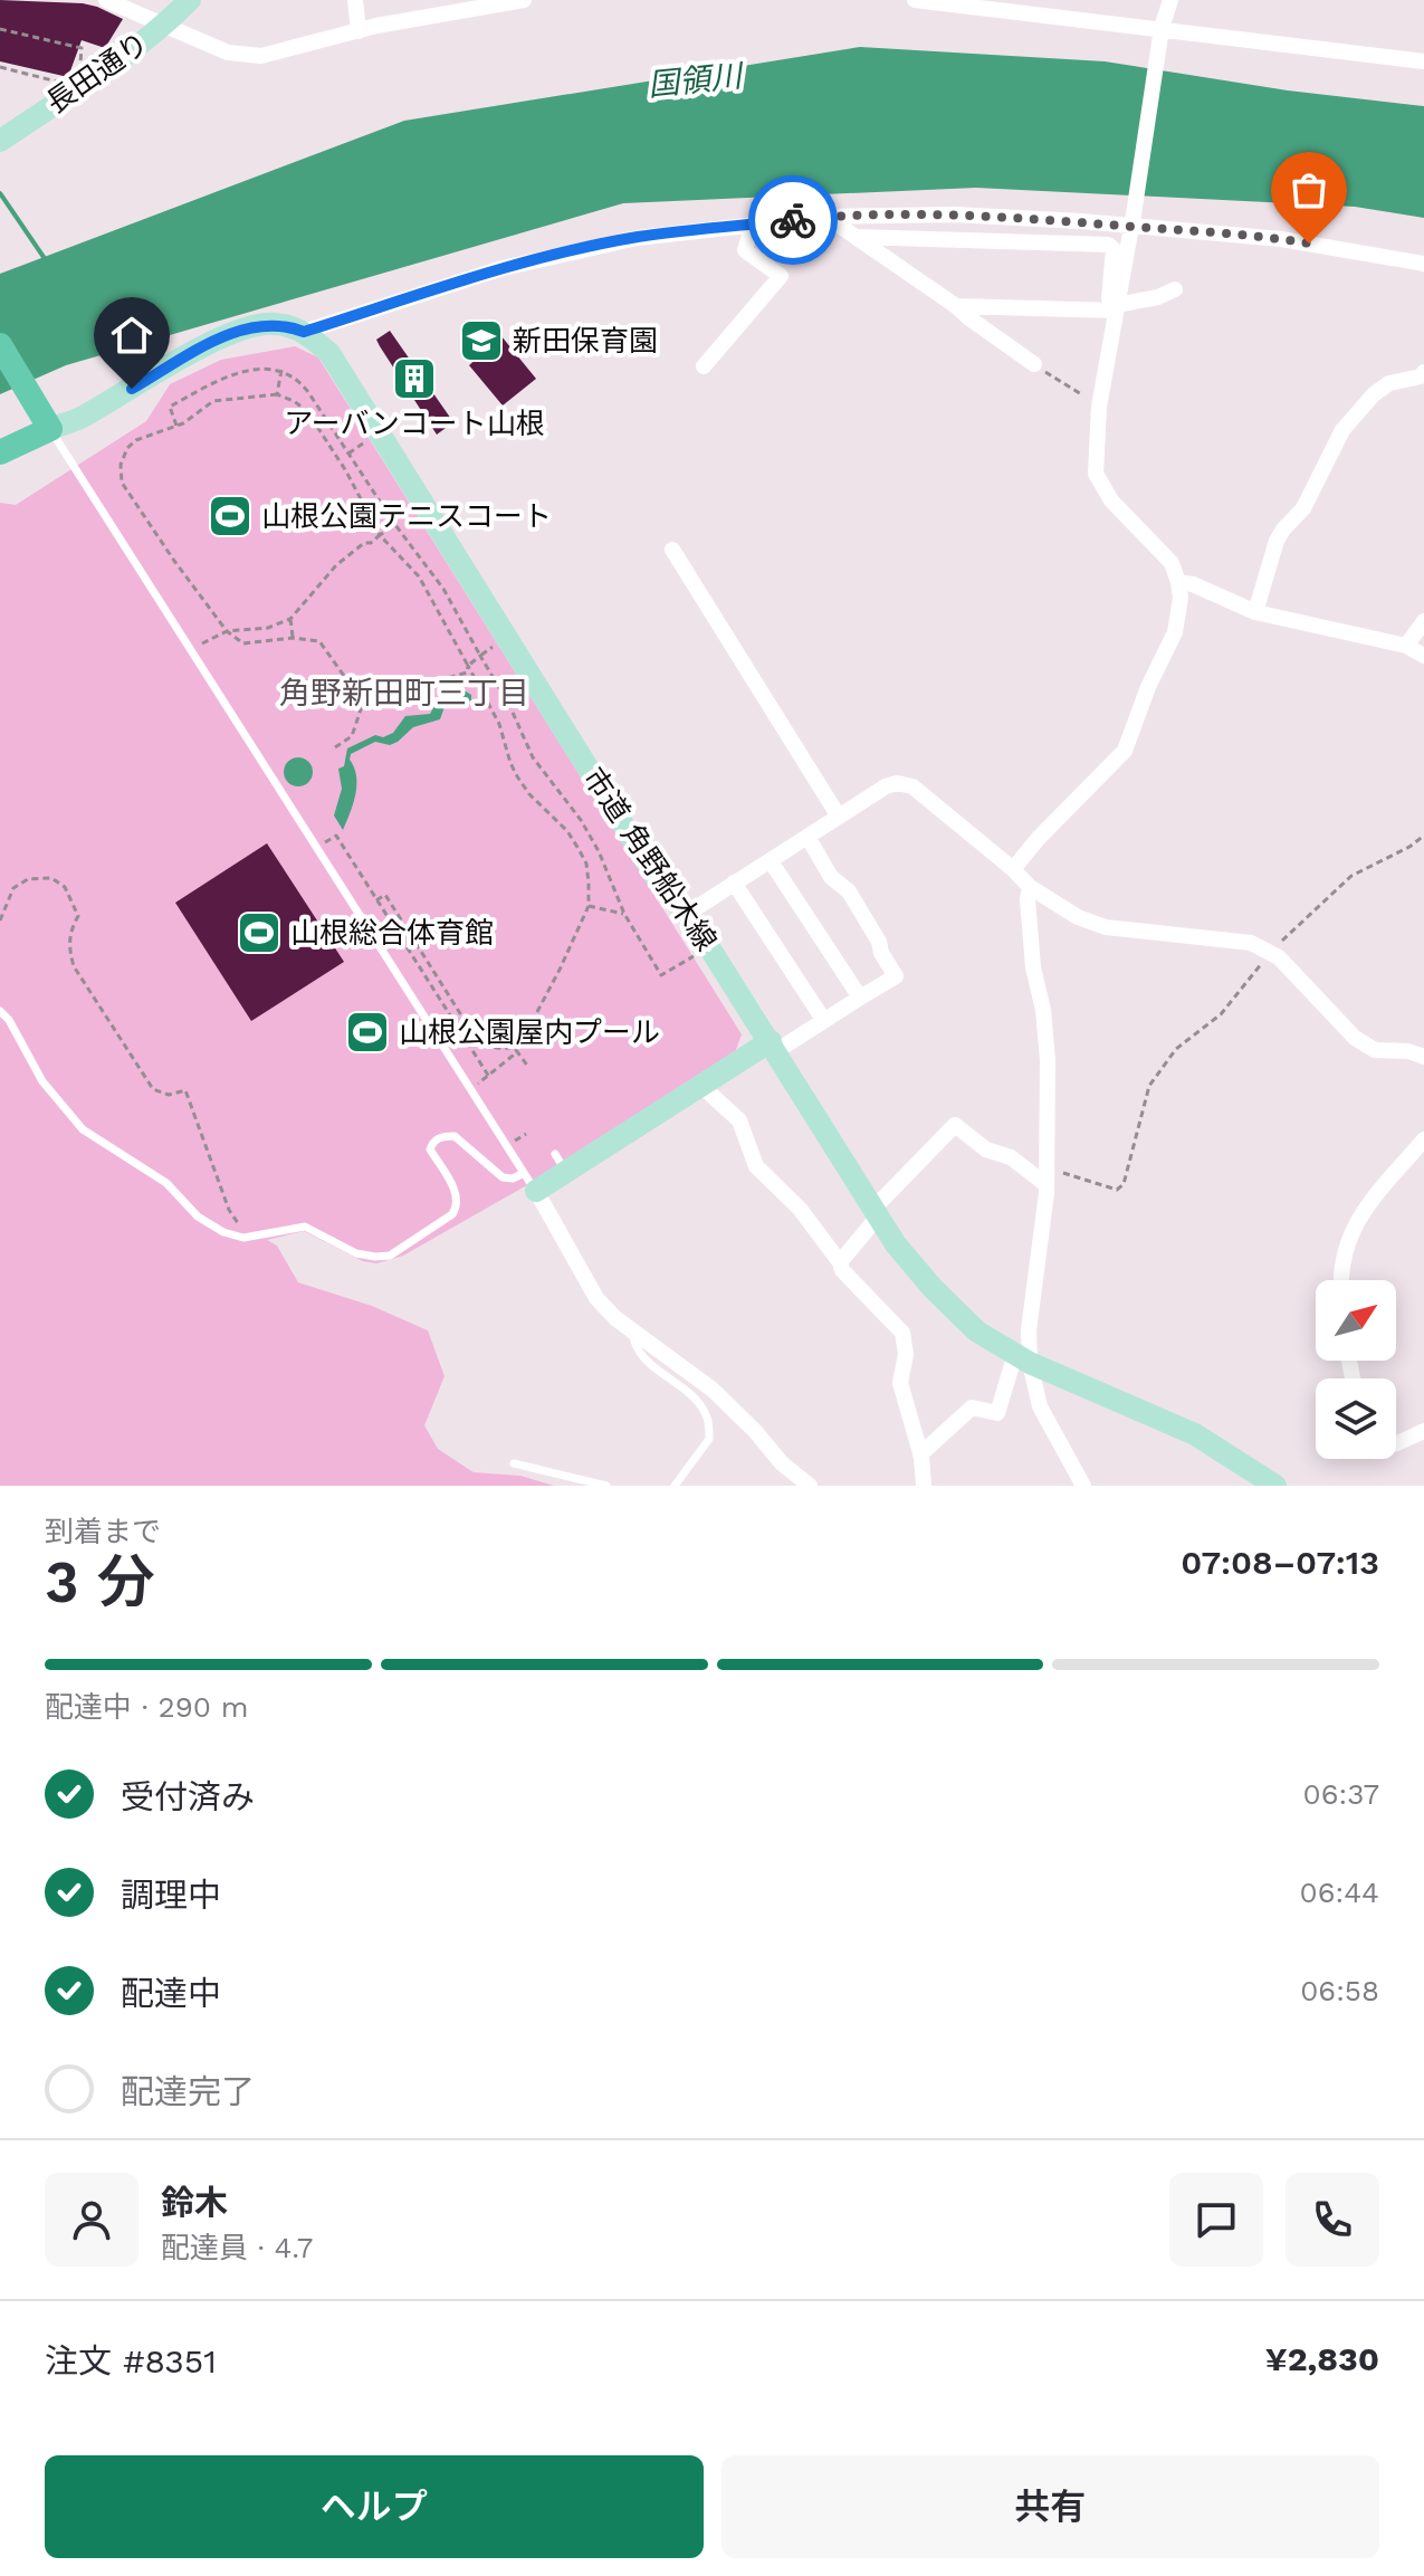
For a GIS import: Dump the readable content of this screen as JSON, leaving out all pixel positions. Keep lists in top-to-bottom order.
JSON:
{
  "streets": {
    "street": ["長田通り", "市道 角野船木線"]
  },
  "districts": ["角野新田町三丁目"],
  "water": ["国領川"],
  "places": {
    "school or university": ["新田保育園"],
    "building": ["アーバンコート山根"],
    "sports": ["山根公園テニスコート", "山根総合体育館", "山根公園屋内プール"]
  },
  "north": "top right",
  "page": {
    "heading": ["3 分", "到着まで", "07:08–07:13"],
    "panel": [
      "鈴木",
      "配達員 · 4.7",
      "注文 #8351",
      "¥2,830"
    ],
    "bar": "配達中 · 290 m",
    "list": [
      ["受付済み", "06:37"],
      ["調理中", "06:44"],
      ["配達中", "06:58"],
      "配達完了"
    ],
    "buttons": ["ヘルプ", "共有"]
  }
}
